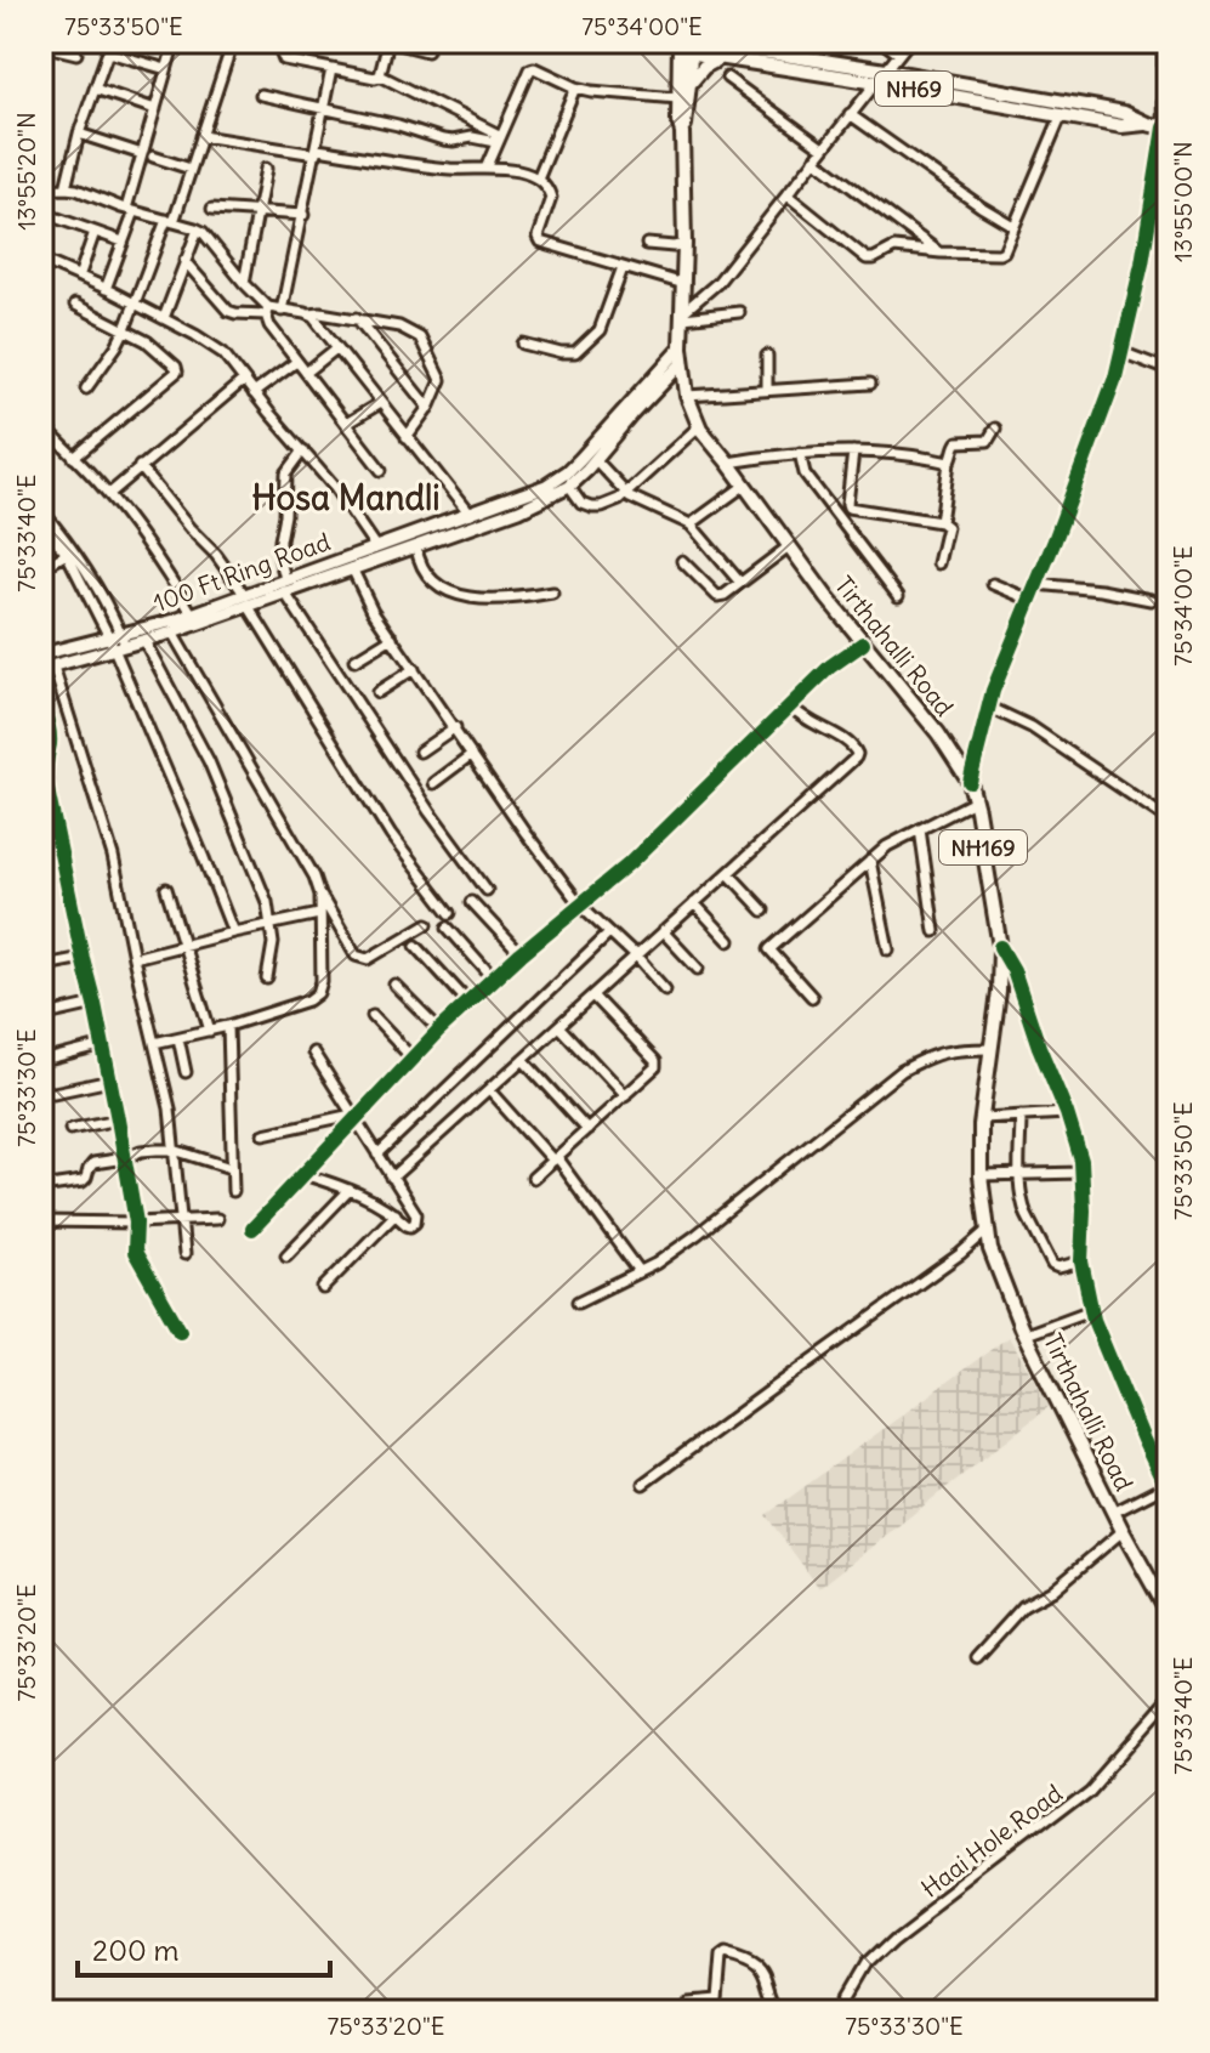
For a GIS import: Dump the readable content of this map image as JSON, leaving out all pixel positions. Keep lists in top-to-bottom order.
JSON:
{
  "streets": {
    "highway": ["NH69", "Tirthahalli Road", "NH169"],
    "main road": ["100 Ft Ring Road"],
    "street": ["Haai Hole Road"]
  },
  "crossings": [
    ["NH69", "Tirthahalli Road"],
    ["NH69", "NH169"],
    ["100 Ft Ring Road", "Tirthahalli Road"],
    ["Tirthahalli Road", "NH169"]
  ],
  "districts": ["Hosa Mandli"],
  "scale_bar": "200 m",
  "coordinates": [
    "75°33'50\"E",
    "75°34'00\"E",
    "13°55'20\"N",
    "13°55'00\"N",
    "75°33'40\"E",
    "75°33'30\"E",
    "75°33'20\"E"
  ]
}
